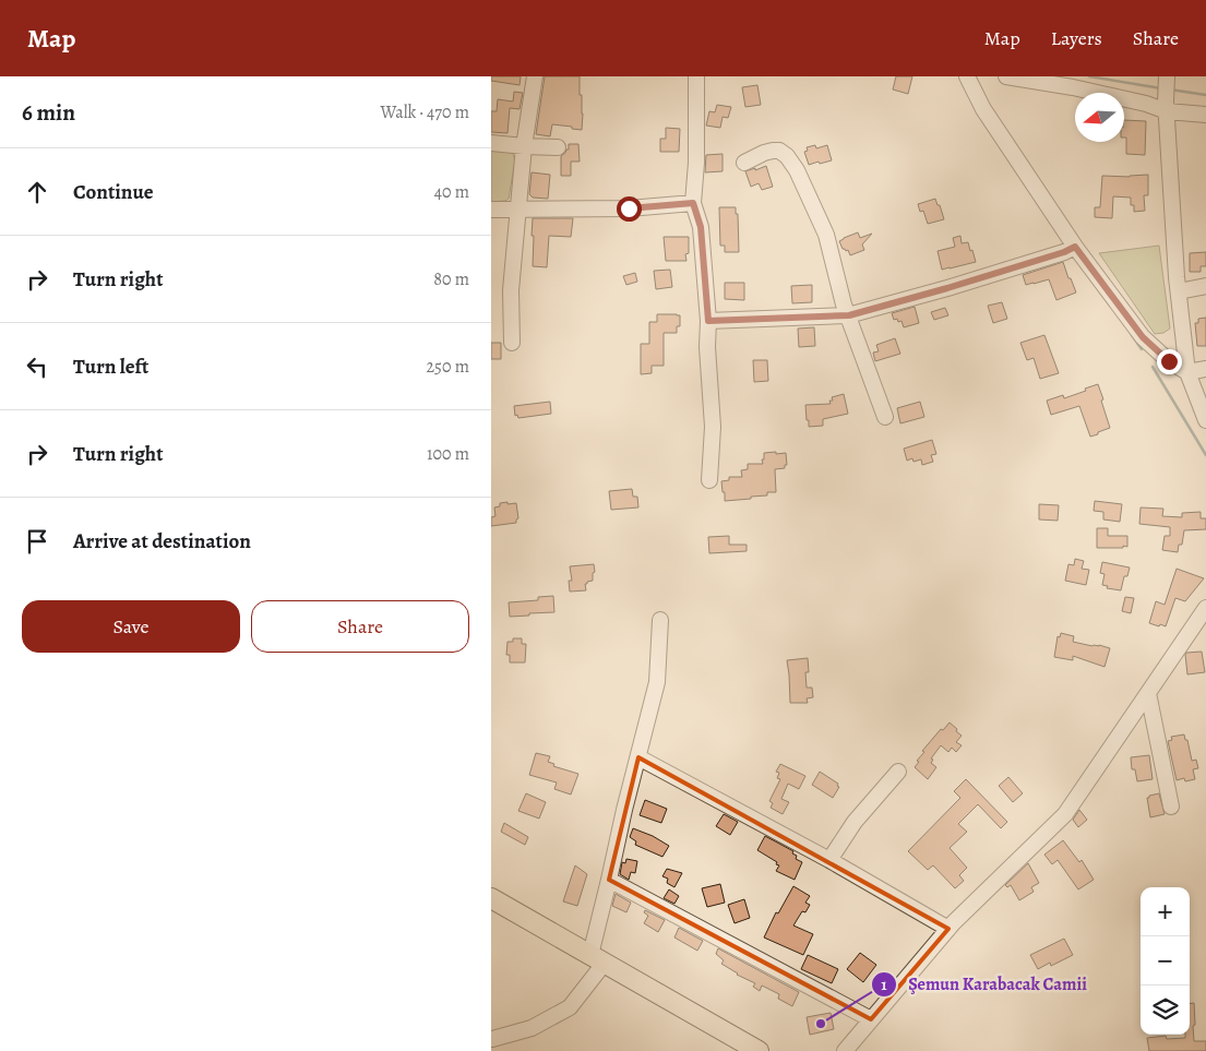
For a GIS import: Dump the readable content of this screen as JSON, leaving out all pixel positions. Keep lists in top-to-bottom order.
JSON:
{
  "places": ["Şemun Karabacak Camii"],
  "north": "left",
  "page": {
    "header": "Map",
    "nav": ["Map", "Layers", "Share"],
    "heading": ["6 min", "Walk · 470 m"],
    "list": [
      ["Continue", "40 m"],
      ["Turn right", "80 m"],
      ["Turn left", "250 m"],
      ["Turn right", "100 m"],
      "Arrive at destination"
    ],
    "buttons": ["Save", "Share"],
    "map_buttons": ["+", "−"]
  }
}
